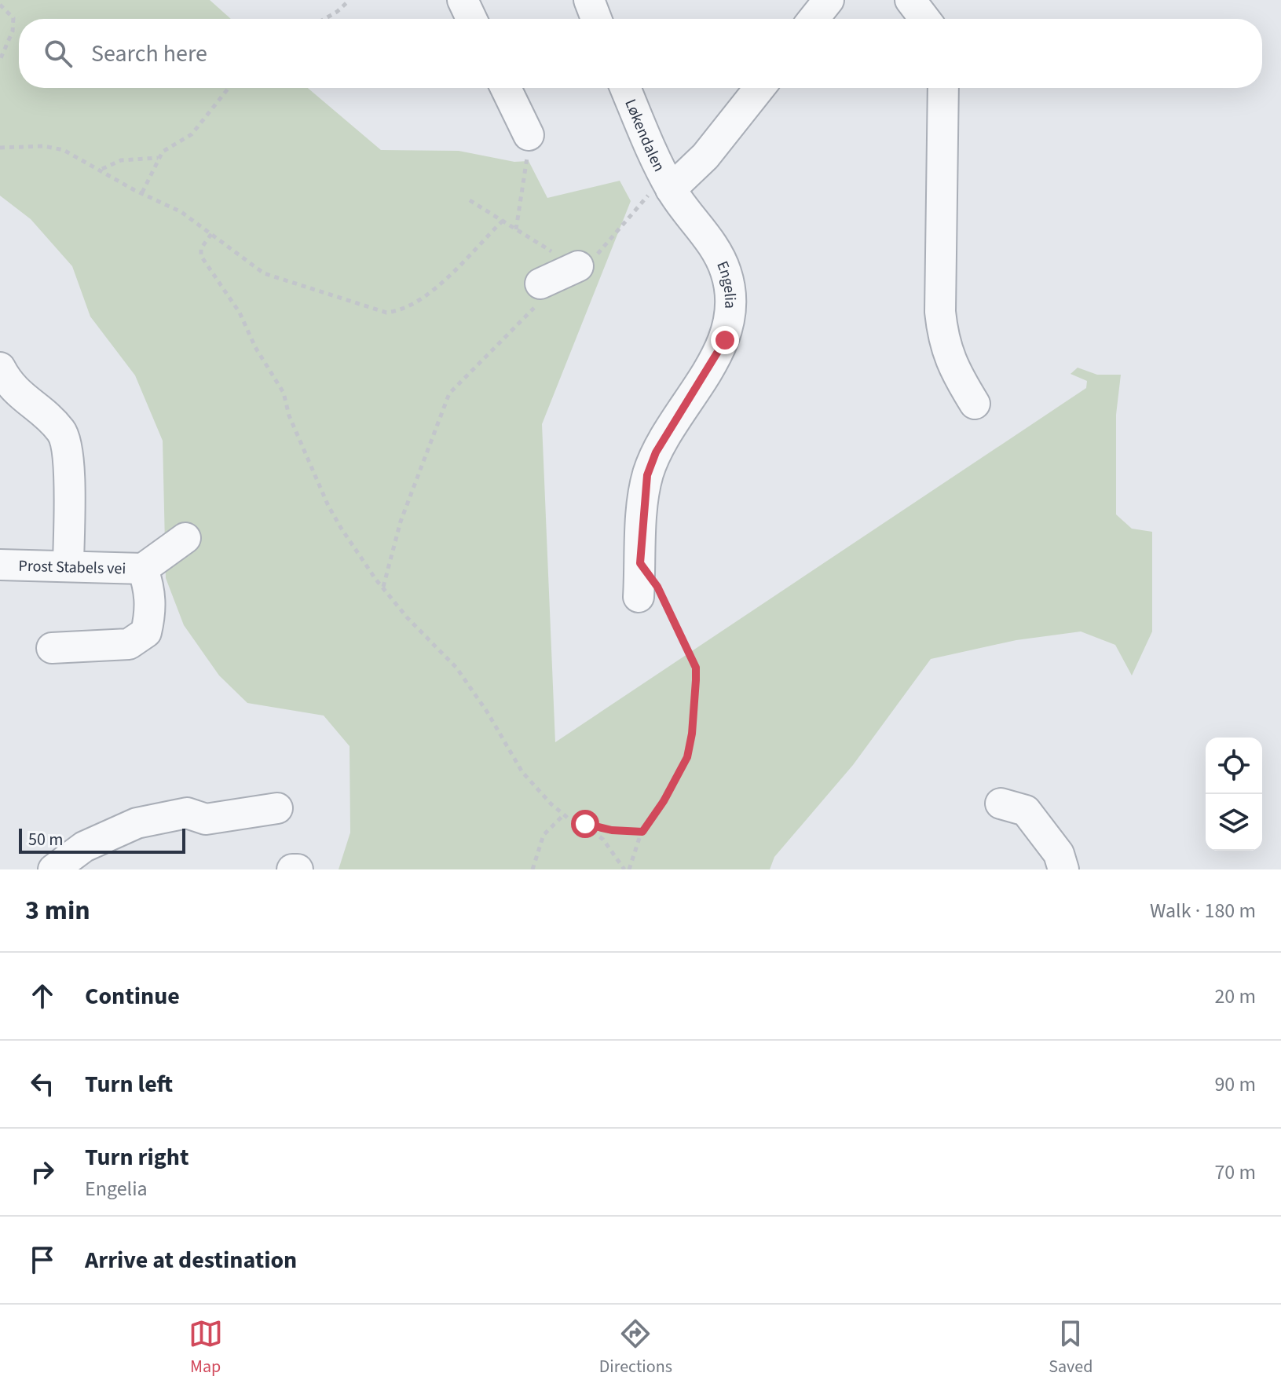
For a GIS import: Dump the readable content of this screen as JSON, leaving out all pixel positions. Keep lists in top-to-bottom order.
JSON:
{
  "streets": {
    "street": ["Løkendalen", "Engelia", "Prost Stabels vei"]
  },
  "crossings": [
    ["Løkendalen", "Engelia"]
  ],
  "scale_bar": "50 m",
  "page": {
    "search": "Search here",
    "scale": "50 m",
    "heading": ["3 min", "Walk · 180 m"],
    "list": [
      ["Continue", "20 m"],
      ["Turn left", "90 m"],
      ["Turn right", "Engelia", "70 m"],
      "Arrive at destination"
    ],
    "nav": ["Map", "Directions", "Saved"]
  }
}
